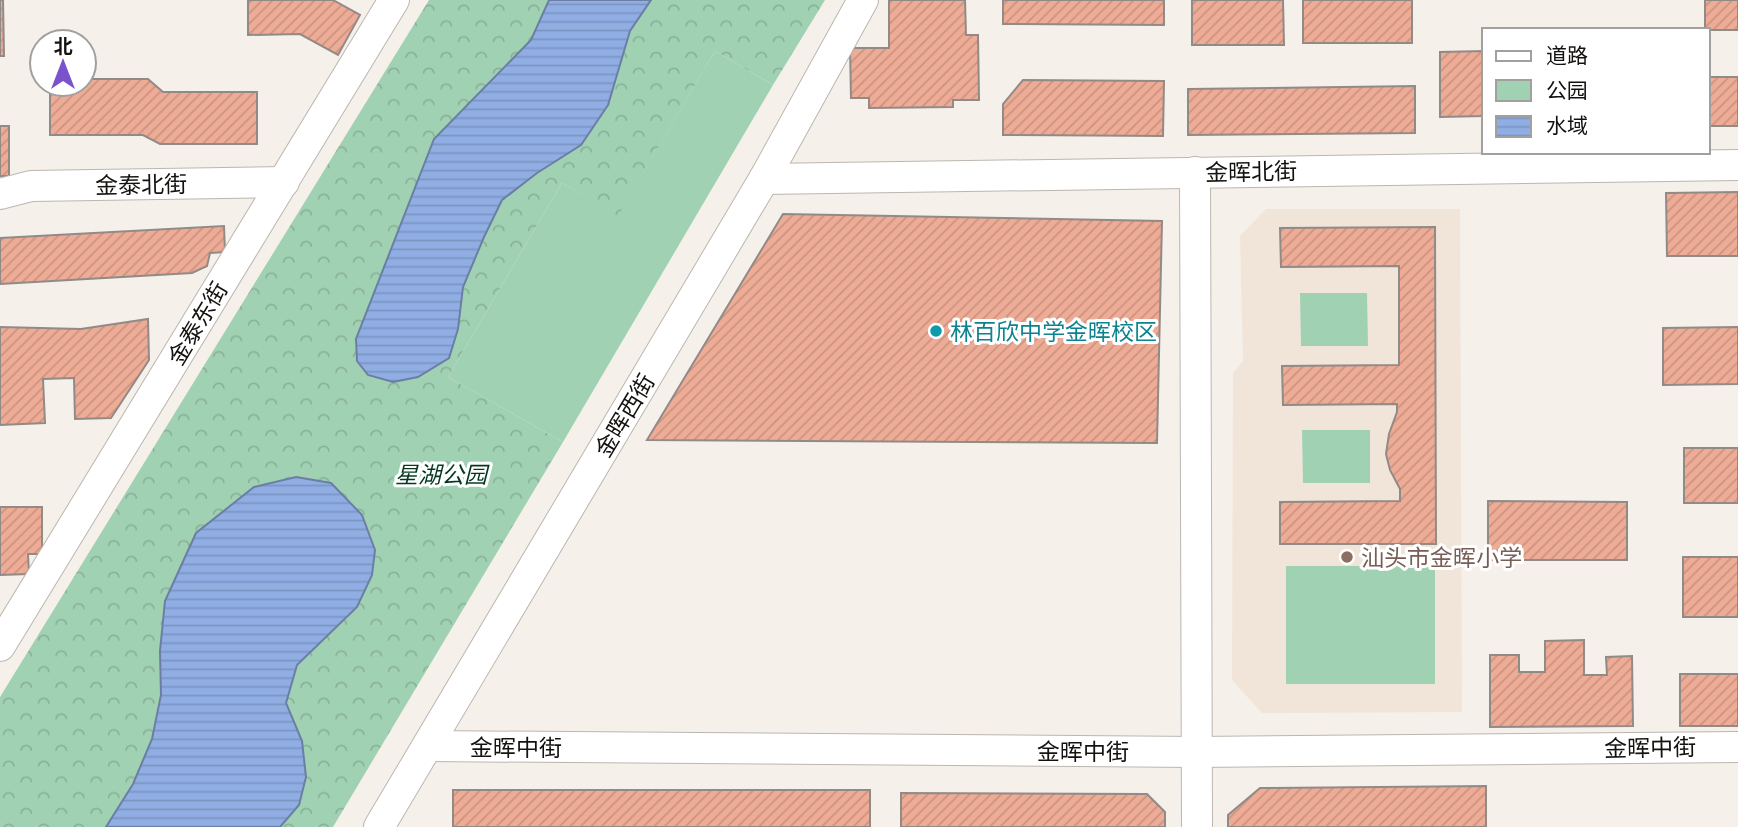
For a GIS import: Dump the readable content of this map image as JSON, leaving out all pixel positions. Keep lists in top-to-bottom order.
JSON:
{
  "streets": {
    "street": [
      "金晖北街",
      "金泰北街",
      "金泰东街",
      "金晖西街",
      "金晖中街"
    ]
  },
  "crossings": [
    ["金晖北街", "金晖西街"],
    ["金泰北街", "金泰东街"],
    ["金晖西街", "金晖中街"]
  ],
  "parks": ["星湖公园"],
  "places": ["林百欣中学金晖校区", "汕头市金晖小学"],
  "legend": ["道路", "公园", "水域"],
  "north": "top"
}
